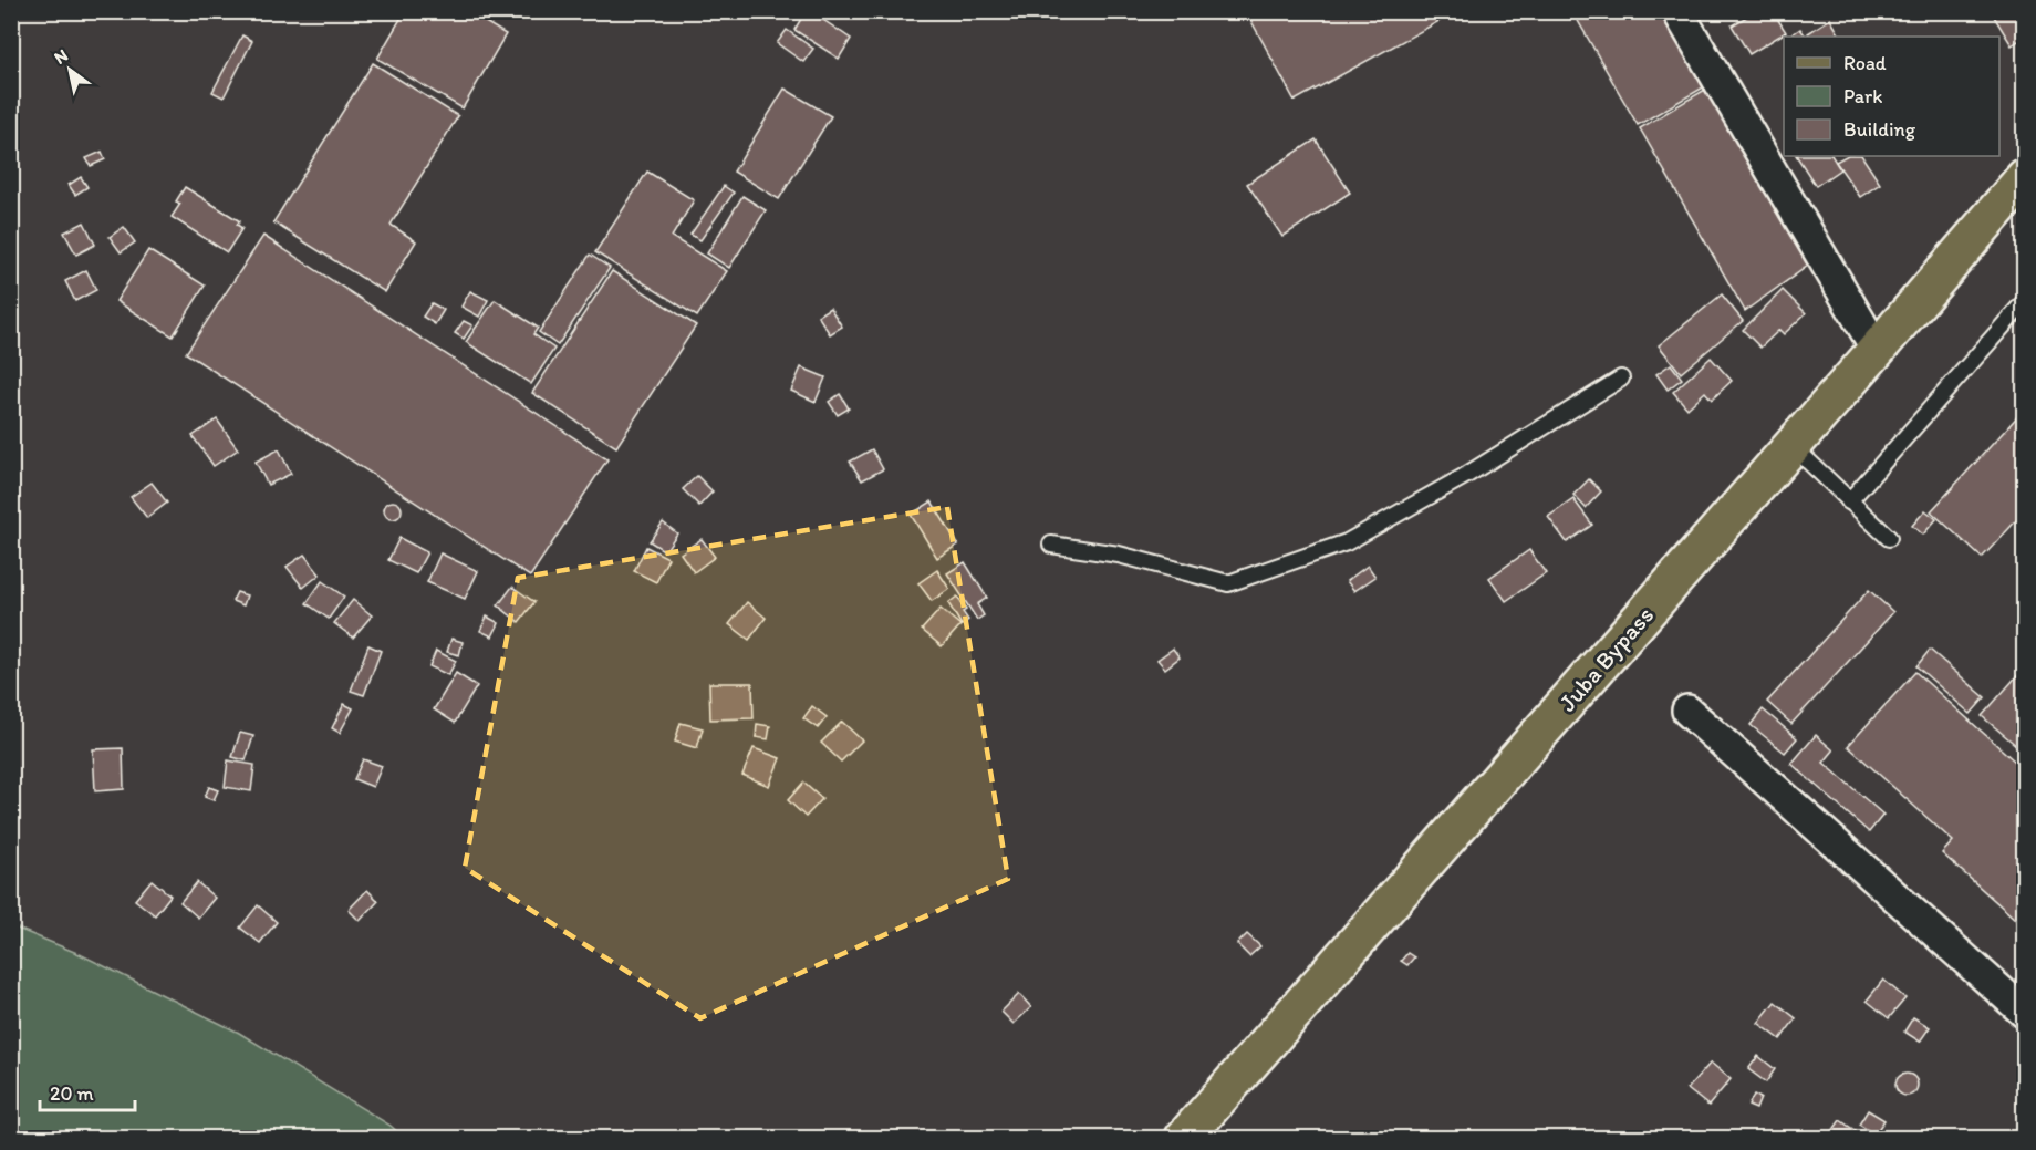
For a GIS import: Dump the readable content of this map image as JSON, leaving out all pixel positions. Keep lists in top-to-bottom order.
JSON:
{
  "streets": {
    "main road": ["Juba Bypass"]
  },
  "legend": ["Road", "Park", "Building"],
  "scale_bar": "20 m",
  "north": "top left"
}
